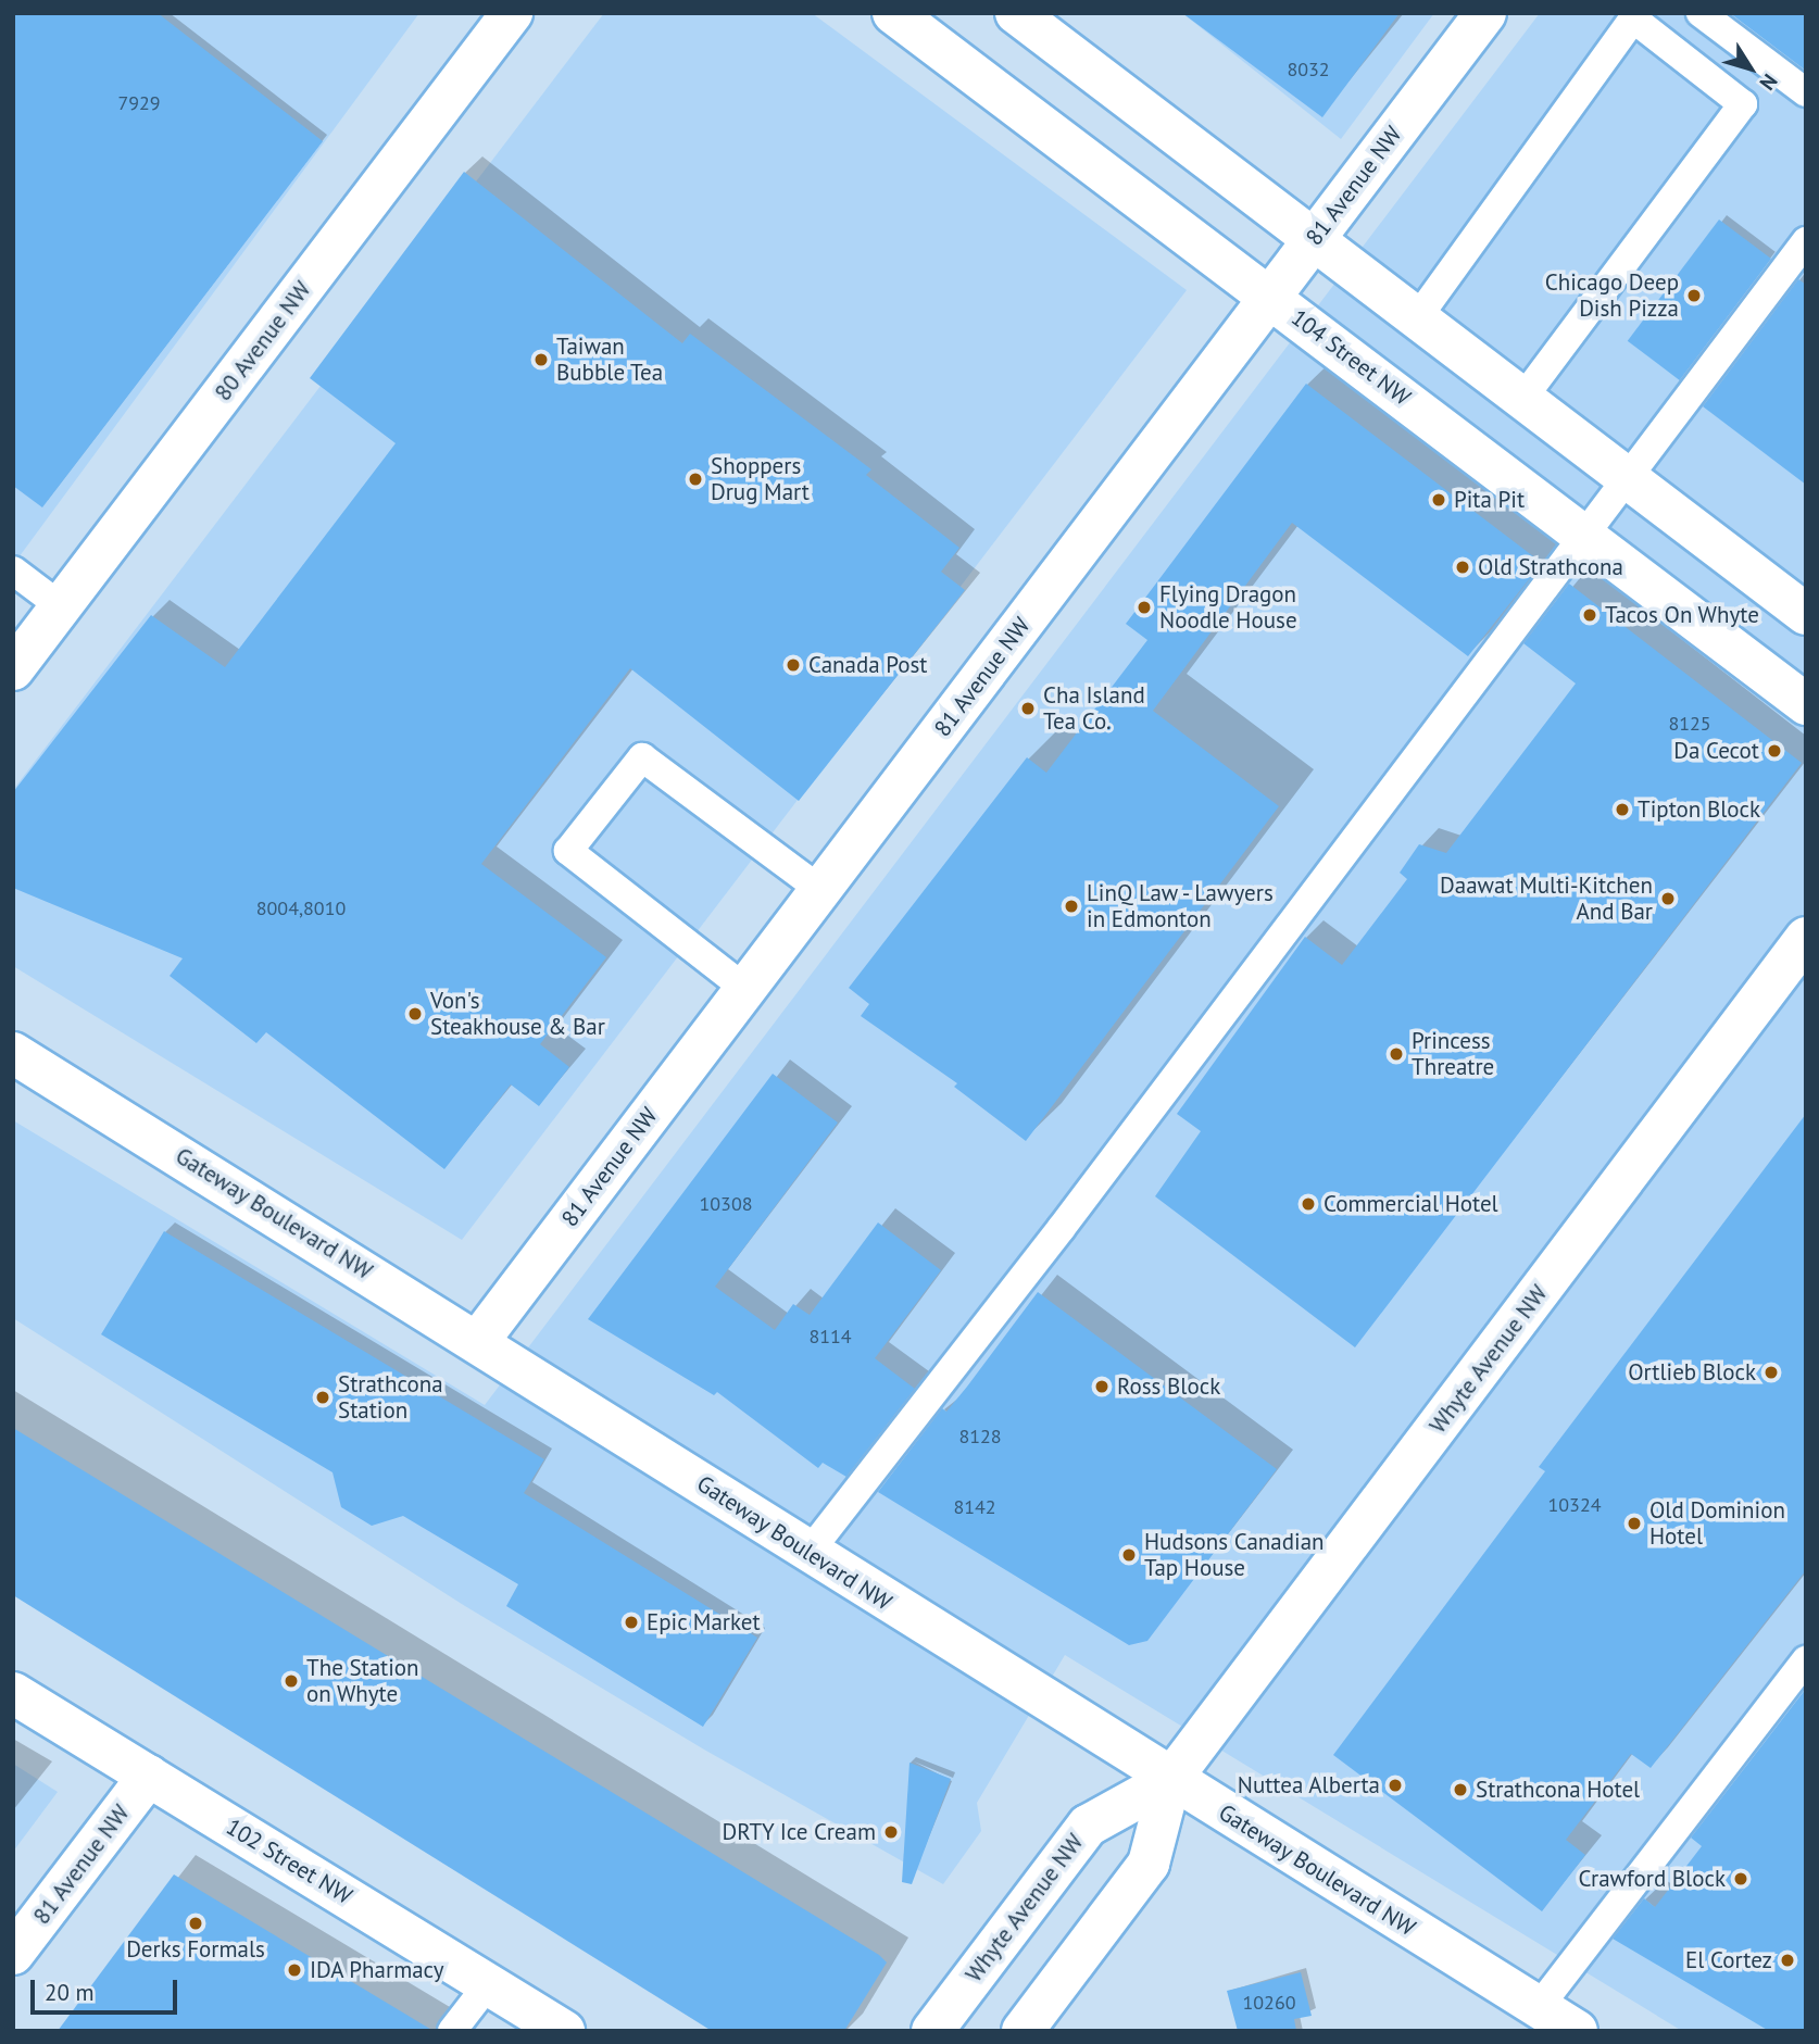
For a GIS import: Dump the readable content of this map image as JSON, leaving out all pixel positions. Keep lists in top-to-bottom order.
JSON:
{
  "streets": {
    "main road": [
      "81 Avenue NW",
      "80 Avenue NW",
      "104 Street NW",
      "Gateway Boulevard NW",
      "Whyte Avenue NW",
      "102 Street NW"
    ]
  },
  "crossings": [
    ["81 Avenue NW", "104 Street NW"],
    ["81 Avenue NW", "Gateway Boulevard NW"],
    ["81 Avenue NW", "102 Street NW"],
    ["Gateway Boulevard NW", "Whyte Avenue NW"]
  ],
  "places": [
    "Chicago Deep Dish Pizza",
    "Taiwan Bubble Tea",
    "Shoppers Drug Mart",
    "Pita Pit",
    "Old Strathcona",
    "Flying Dragon Noodle House",
    "Tacos On Whyte",
    "Canada Post",
    "Cha Island Tea Co.",
    "Da Cecot",
    "Tipton Block",
    "Daawat Multi-Kitchen And Bar",
    "LinQ Law - Lawyers in Edmonton",
    "Von's Steakhouse & Bar",
    "Princess Threatre",
    "Commercial Hotel",
    "Ortlieb Block",
    "Ross Block",
    "Strathcona Station",
    "Old Dominion Hotel",
    "Hudsons Canadian Tap House",
    "Epic Market",
    "The Station on Whyte",
    "Nuttea Alberta",
    "Strathcona Hotel",
    "DRTY Ice Cream",
    "Crawford Block",
    "Derks Formals",
    "El Cortez",
    "IDA Pharmacy"
  ],
  "house_numbers": [
    "8032",
    "7929",
    "8125",
    "8004,8010",
    "10308",
    "8114",
    "8128",
    "10324",
    "8142",
    "10260"
  ],
  "scale_bar": "20 m",
  "north": "bottom right"
}
